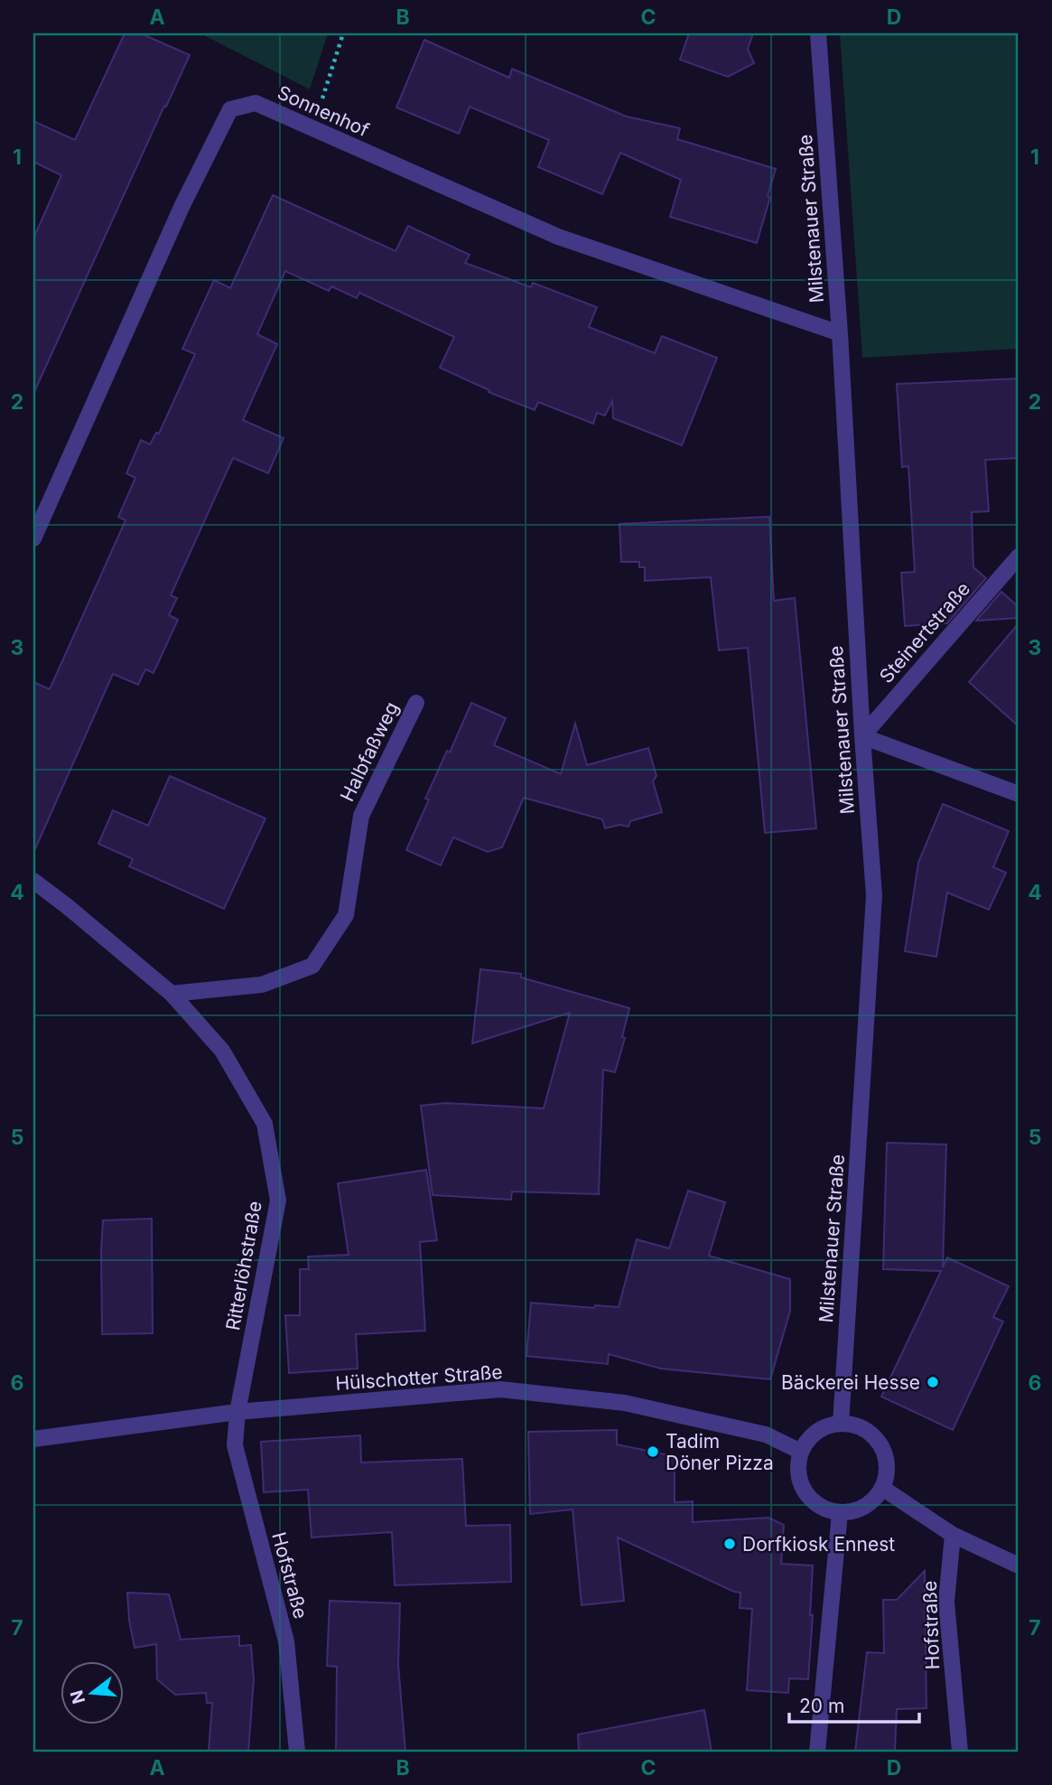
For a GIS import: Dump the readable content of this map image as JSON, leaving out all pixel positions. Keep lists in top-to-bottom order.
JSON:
{
  "streets": {
    "street": [
      "Sonnenhof",
      "Milstenauer Straße",
      "Steinertstraße",
      "Halbfaßweg",
      "Ritterlöhstraße",
      "Hülschotter Straße",
      "Hofstraße"
    ]
  },
  "crossings": [
    ["Sonnenhof", "Milstenauer Straße"],
    ["Milstenauer Straße", "Steinertstraße"],
    ["Milstenauer Straße", "Hülschotter Straße"],
    ["Halbfaßweg", "Ritterlöhstraße"],
    ["Ritterlöhstraße", "Hülschotter Straße"],
    ["Ritterlöhstraße", "Hofstraße"],
    ["Hülschotter Straße", "Hofstraße"]
  ],
  "places": ["Bäckerei Hesse", "Tadim Döner Pizza", "Dorfkiosk Ennest"],
  "scale_bar": "20 m",
  "north": "left",
  "grid": {
    "columns": [
      "A",
      "B",
      "C",
      "D"
    ],
    "rows": [
      "1",
      "2",
      "3",
      "4",
      "5",
      "6",
      "7"
    ]
  }
}
